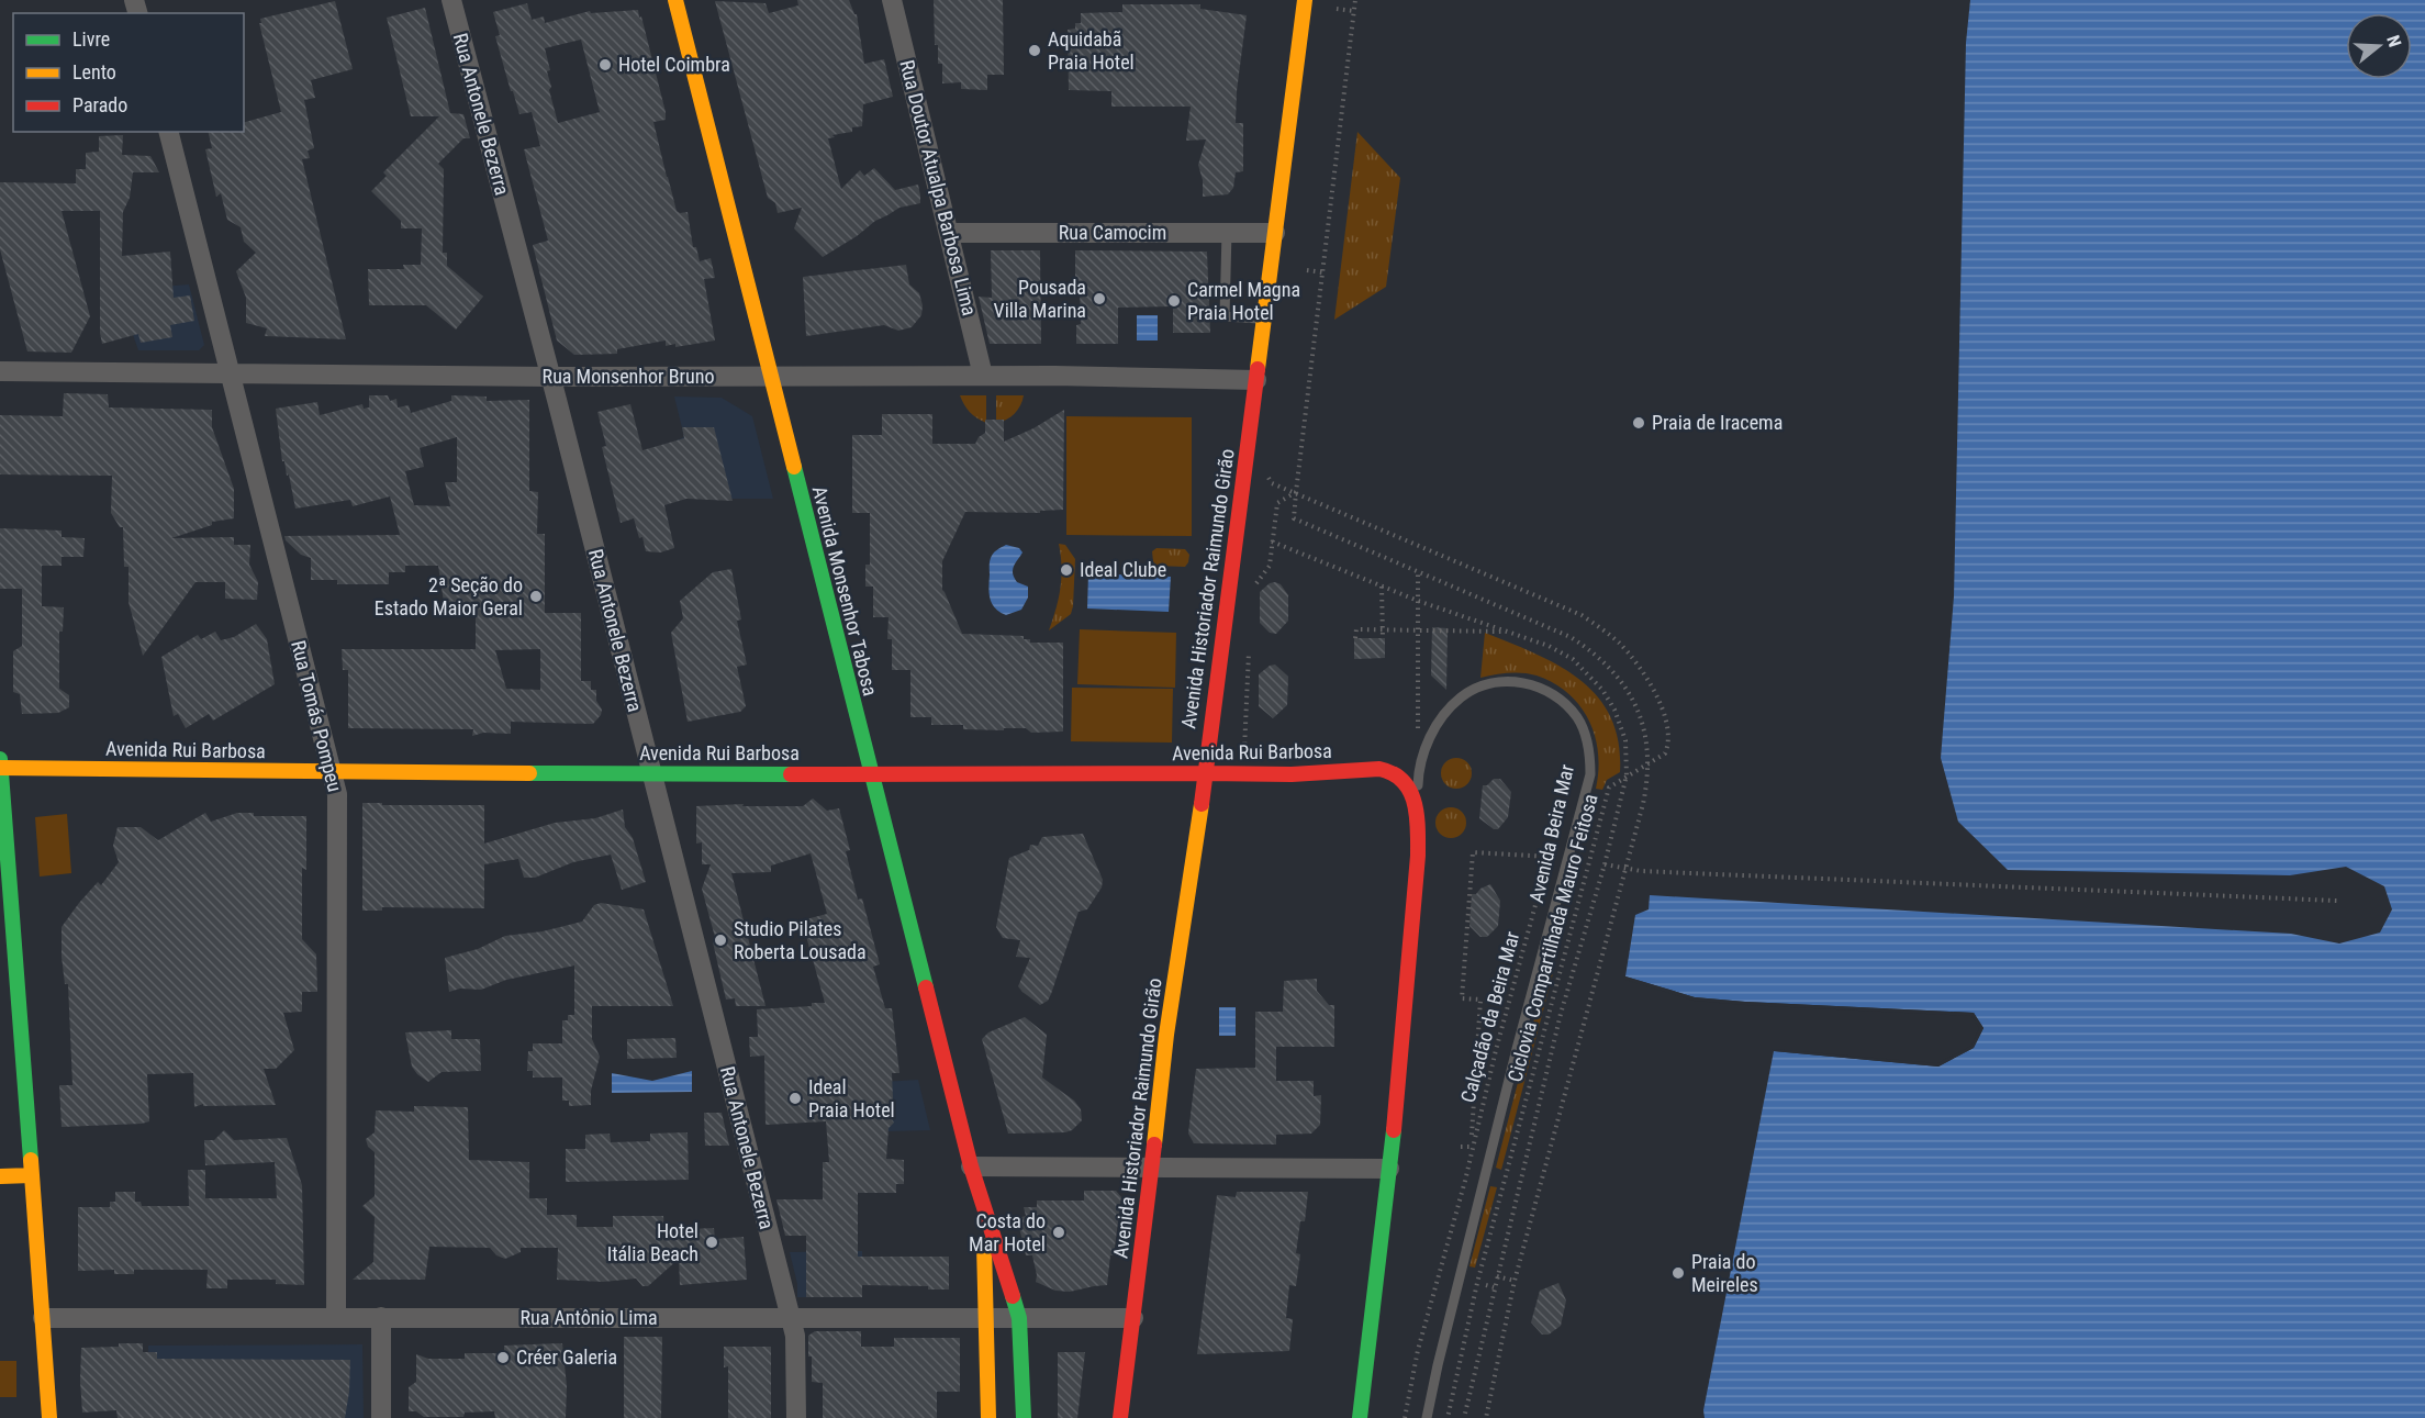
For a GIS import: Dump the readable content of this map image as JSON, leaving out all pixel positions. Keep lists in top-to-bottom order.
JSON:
{
  "streets": {
    "main road": [
      "Avenida Historiador Raimundo Girão",
      "Avenida Monsenhor Tabosa",
      "Avenida Rui Barbosa",
      "Avenida Beira Mar"
    ],
    "street": [
      "Rua Antonele Bezerra",
      "Rua Doutor Atualpa Barbosa Lima",
      "Rua Camocim",
      "Rua Monsenhor Bruno",
      "Rua Tomás Pompeu",
      "Rua Antônio Lima"
    ],
    "path": ["Ciclovia Compartilhada Mauro Feitosa", "Calçadão da Beira Mar"]
  },
  "crossings": [
    ["Rua Antonele Bezerra", "Rua Monsenhor Bruno"],
    ["Rua Antonele Bezerra", "Avenida Rui Barbosa"],
    ["Rua Antonele Bezerra", "Rua Antônio Lima"],
    ["Rua Doutor Atualpa Barbosa Lima", "Rua Camocim"],
    ["Rua Doutor Atualpa Barbosa Lima", "Rua Monsenhor Bruno"],
    ["Rua Camocim", "Avenida Historiador Raimundo Girão"],
    ["Rua Monsenhor Bruno", "Avenida Historiador Raimundo Girão"],
    ["Rua Monsenhor Bruno", "Avenida Monsenhor Tabosa"],
    ["Rua Monsenhor Bruno", "Rua Tomás Pompeu"],
    ["Avenida Historiador Raimundo Girão", "Avenida Rui Barbosa"],
    ["Avenida Historiador Raimundo Girão", "Rua Antônio Lima"],
    ["Avenida Monsenhor Tabosa", "Avenida Rui Barbosa"],
    ["Avenida Monsenhor Tabosa", "Rua Antônio Lima"],
    ["Rua Tomás Pompeu", "Avenida Rui Barbosa"],
    ["Rua Tomás Pompeu", "Rua Antônio Lima"],
    ["Avenida Rui Barbosa", "Avenida Beira Mar"]
  ],
  "places": [
    "Aquidabã Praia Hotel",
    "Hotel Coimbra",
    "Pousada Villa Marina",
    "Carmel Magna Praia Hotel",
    "Praia de Iracema",
    "Ideal Clube",
    "2ª Seção do Estado Maior Geral",
    "Studio Pilates Roberta Lousada",
    "Ideal Praia Hotel",
    "Costa do Mar Hotel",
    "Hotel Itália Beach",
    "Praia do Meireles",
    "Créer Galeria"
  ],
  "legend": ["Livre", "Lento", "Parado"],
  "north": "right"
}
